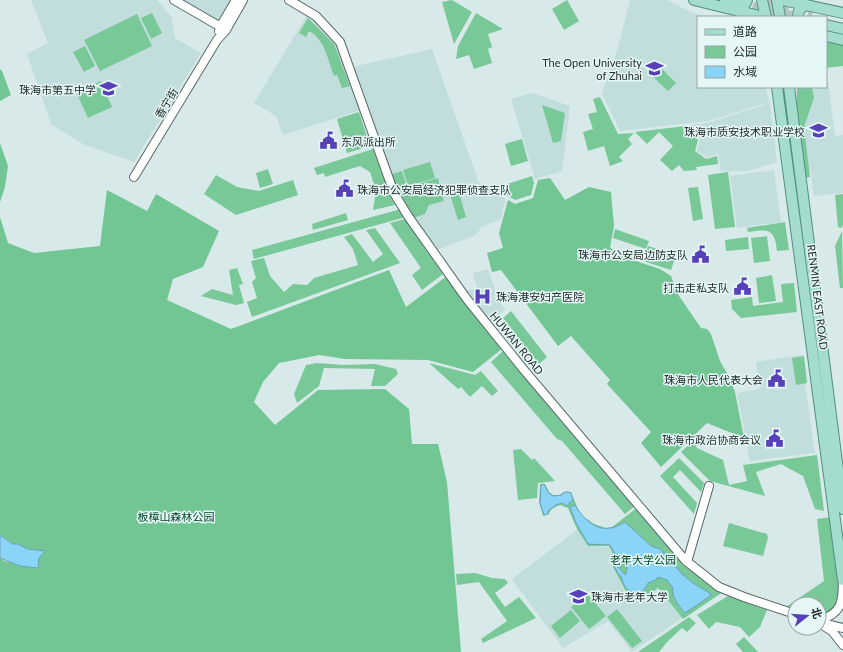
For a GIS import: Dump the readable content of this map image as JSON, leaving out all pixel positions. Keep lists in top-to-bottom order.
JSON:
{
  "streets": {
    "main road": ["RENMIN EAST ROAD"],
    "street": ["香宁街", "HUWAN ROAD"]
  },
  "parks": ["板樟山森林公园", "老年大学公园"],
  "places": {
    "school or university": [
      "The Open University of Zhuhai",
      "珠海市第五中学",
      "珠海市质安技术职业学校",
      "珠海市老年大学"
    ],
    "public building": [
      "东风派出所",
      "珠海市公安局经济犯罪侦查支队",
      "珠海市公安局边防支队",
      "打击走私支队",
      "珠海市人民代表大会",
      "珠海市政治协商会议"
    ],
    "hospital": ["珠海港安妇产医院"]
  },
  "legend": ["道路", "公园", "水域"],
  "north": "right"
}
